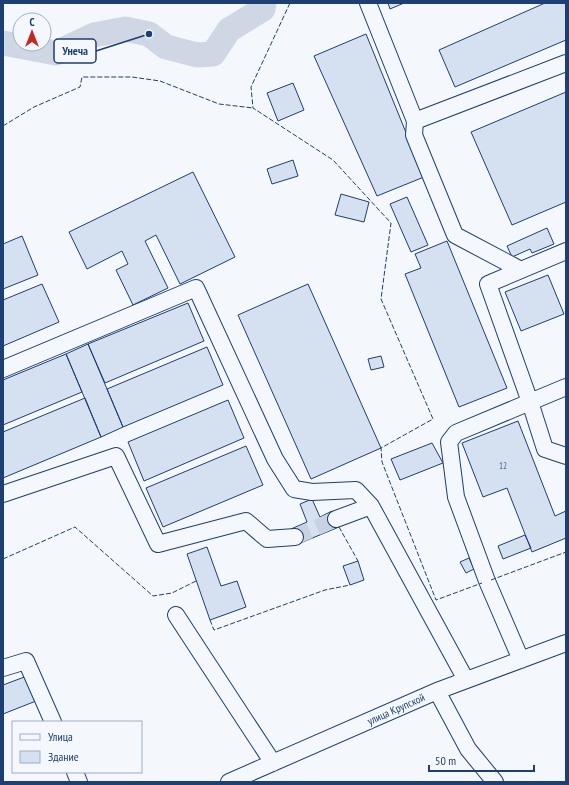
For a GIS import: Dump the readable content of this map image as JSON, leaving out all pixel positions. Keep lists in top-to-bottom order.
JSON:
{
  "streets": {
    "street": ["улица Крупской"]
  },
  "places": ["Унеча"],
  "house_numbers": ["12"],
  "legend": ["Улица", "Здание"],
  "scale_bar": "50 m",
  "north": "top"
}
